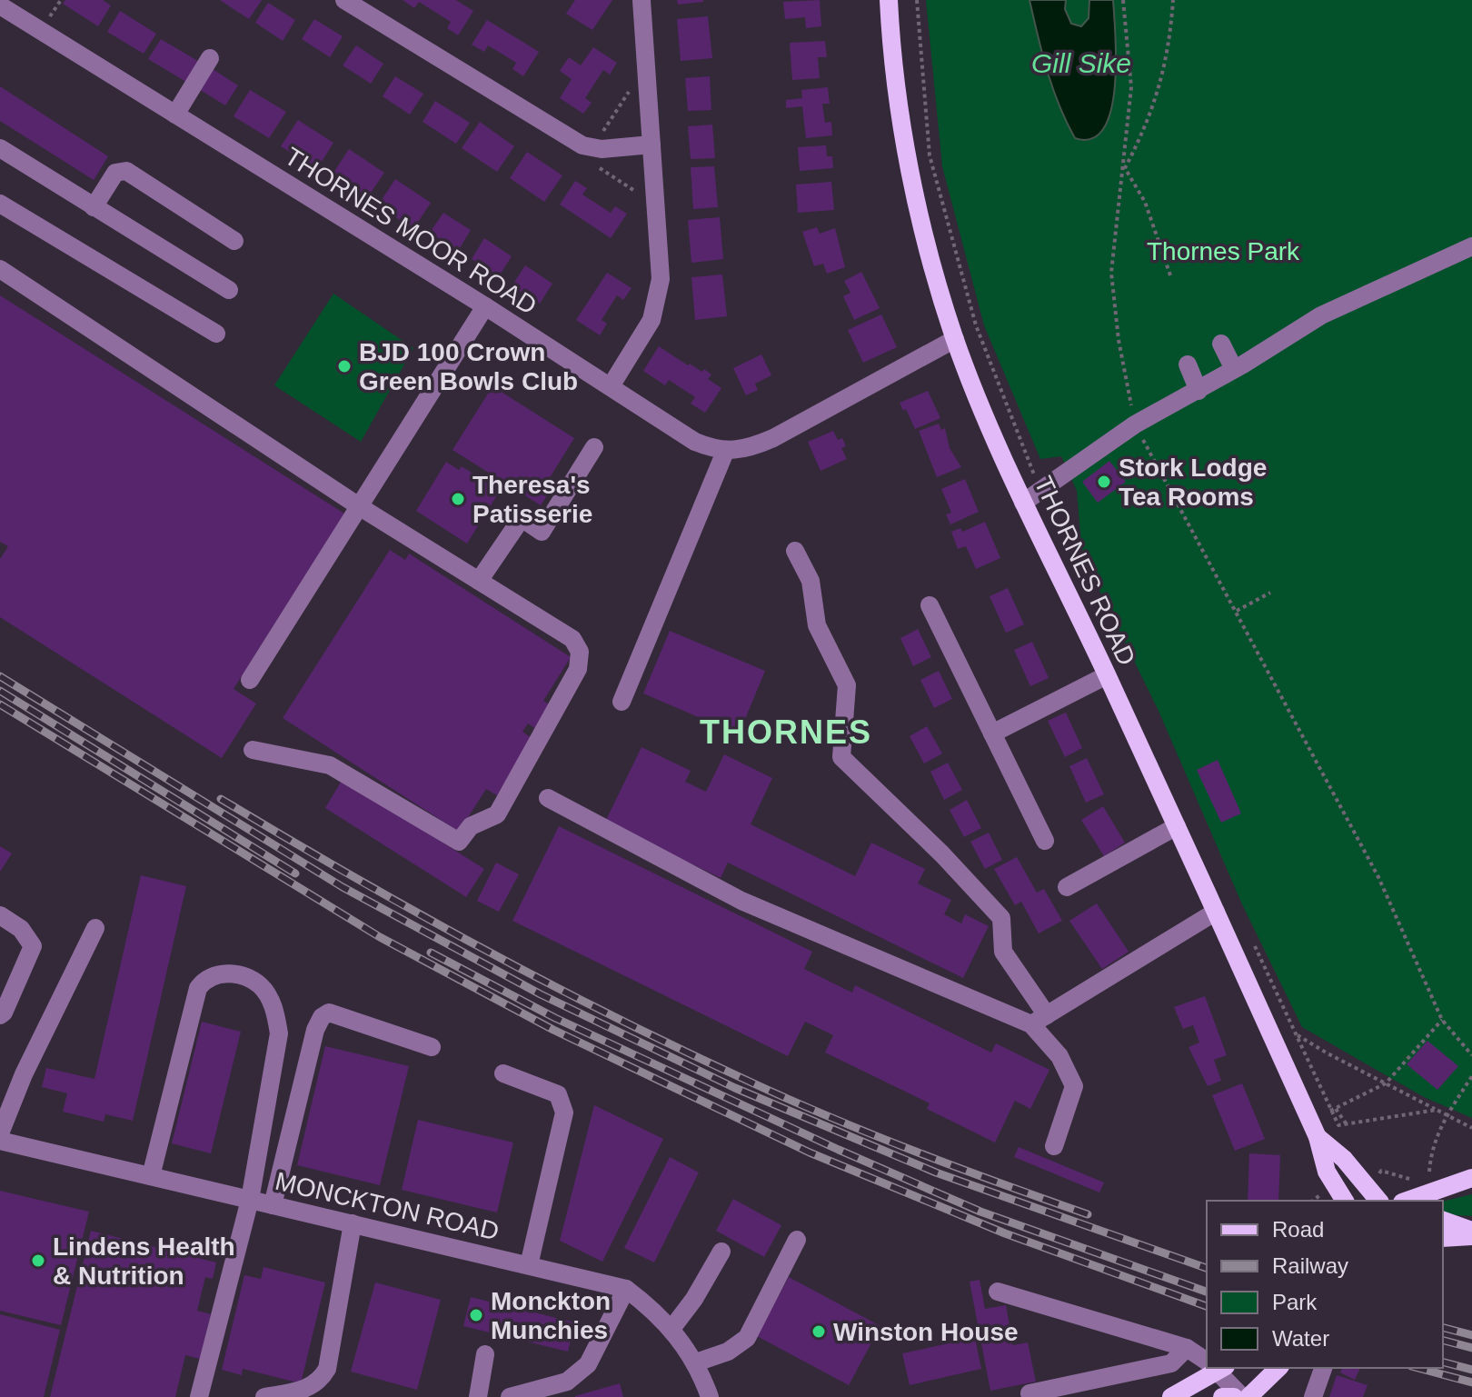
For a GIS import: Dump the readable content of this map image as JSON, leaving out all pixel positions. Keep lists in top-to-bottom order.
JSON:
{
  "streets": {
    "main road": ["THORNES ROAD"],
    "street": ["THORNES MOOR ROAD", "MONCKTON ROAD"]
  },
  "districts": ["THORNES"],
  "water": ["Gill Sike"],
  "parks": ["Thornes Park"],
  "places": [
    "BJD 100 Crown Green Bowls Club",
    "Stork Lodge Tea Rooms",
    "Theresa's Patisserie",
    "Lindens Health & Nutrition",
    "Monckton Munchies",
    "Winston House"
  ],
  "legend": [
    "Road",
    "Railway",
    "Park",
    "Water"
  ]
}
